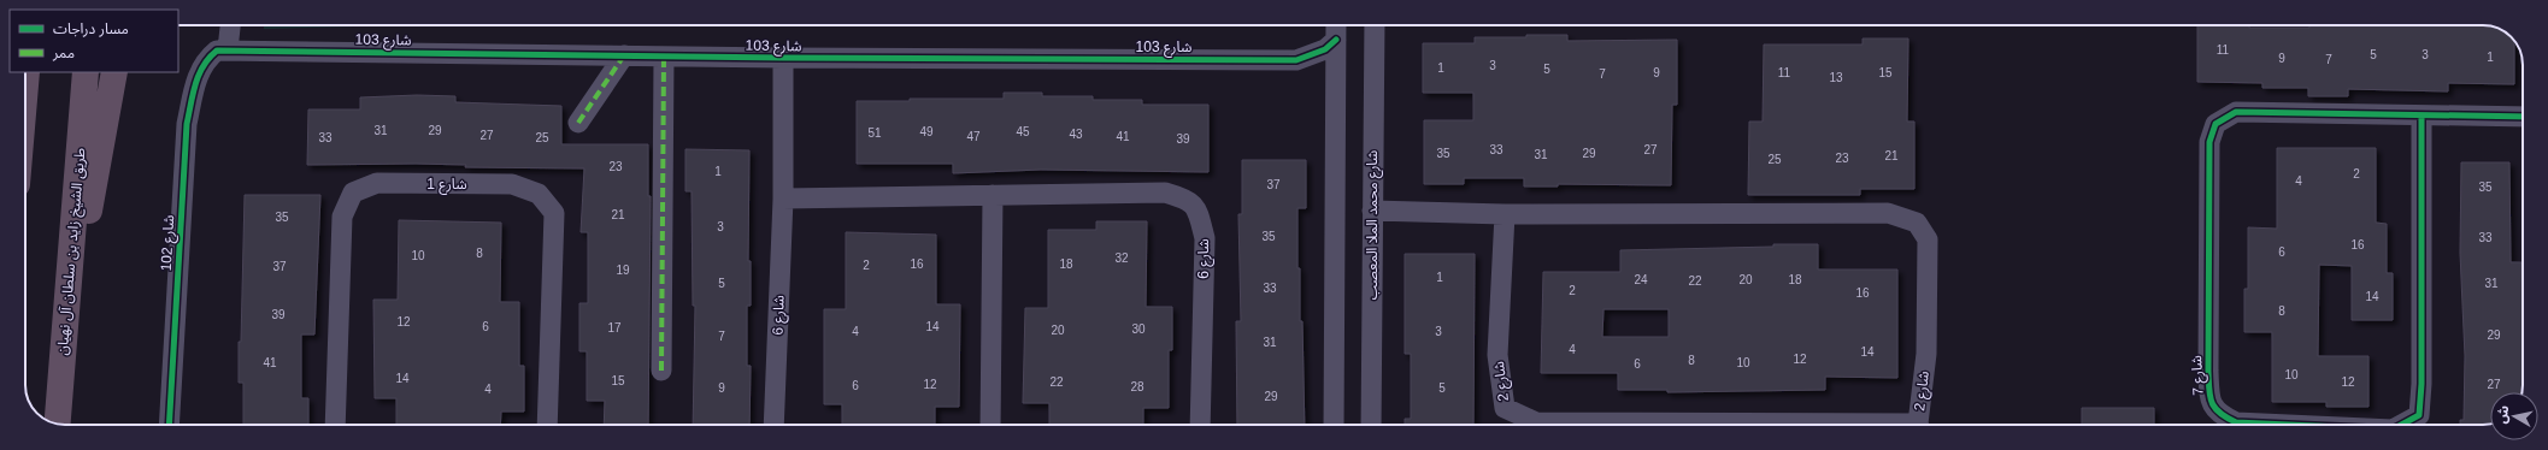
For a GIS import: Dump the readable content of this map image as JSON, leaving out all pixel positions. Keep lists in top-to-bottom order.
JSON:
{
  "streets": {
    "highway": ["طريق الشيخ زايد بن سلطان آل نهيان"],
    "street": [
      "شارع 103",
      "شارع 1",
      "شارع محمد الملا المعصب",
      "شارع 102",
      "شارع 6",
      "شارع 7",
      "شارع 2"
    ]
  },
  "crossings": [
    ["شارع 103", "شارع 102"],
    ["شارع 103", "شارع 6"],
    ["شارع محمد الملا المعصب", "شارع 2"]
  ],
  "house_numbers": [
    "11",
    "5",
    "3",
    "1",
    "9",
    "7",
    "3",
    "1",
    "5",
    "9",
    "11",
    "15",
    "7",
    "13",
    "31",
    "29",
    "49",
    "45",
    "51",
    "43",
    "27",
    "47",
    "41",
    "33",
    "25",
    "39",
    "33",
    "27",
    "35",
    "29",
    "31",
    "21",
    "23",
    "25",
    "23",
    "1",
    "2",
    "4",
    "37",
    "35",
    "21",
    "35",
    "3",
    "35",
    "33",
    "16",
    "6",
    "8",
    "10",
    "32",
    "16",
    "18",
    "2",
    "37",
    "19",
    "1",
    "24",
    "20",
    "18",
    "22",
    "5",
    "31",
    "33",
    "2",
    "16",
    "14",
    "8",
    "39",
    "12",
    "6",
    "14",
    "17",
    "30",
    "20",
    "4",
    "3",
    "29",
    "7",
    "31",
    "4",
    "14",
    "12",
    "8",
    "41",
    "10",
    "6",
    "10",
    "14",
    "15",
    "22",
    "12",
    "12",
    "27",
    "6",
    "28",
    "9",
    "5",
    "4",
    "29"
  ],
  "legend": ["مسار دراجات", "ممر"],
  "north": "left"
}
